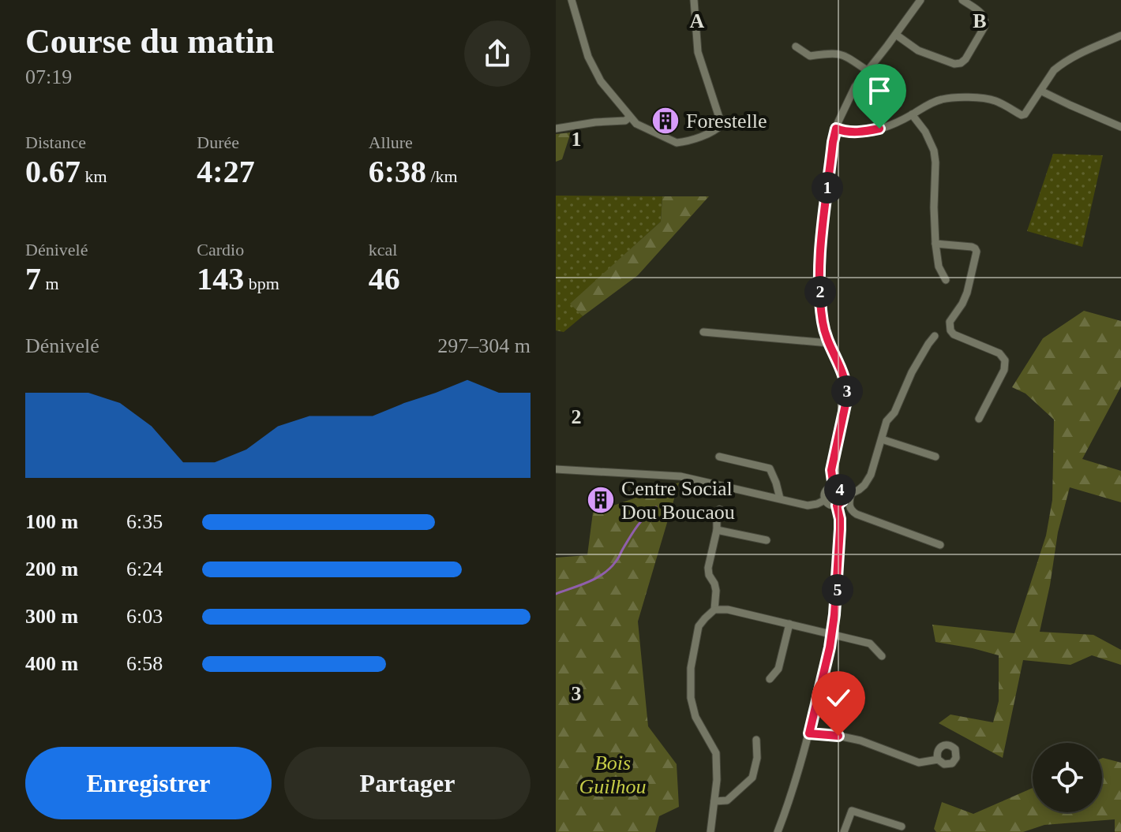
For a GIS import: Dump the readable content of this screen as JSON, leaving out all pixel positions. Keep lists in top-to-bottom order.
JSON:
{
  "parks": ["Bois Guilhou"],
  "places": {
    "building": ["Forestelle", "Centre Social Dou Boucaou"]
  },
  "page": {
    "heading": ["Course du matin", "07:19"],
    "stats": [
      ["Distance", "0.67 km"],
      ["Durée", "4:27"],
      ["Allure", "6:38 /km"],
      ["Dénivelé", "7 m"],
      ["Cardio", "143 bpm"],
      ["kcal", "46"]
    ],
    "pins": [
      "1",
      "2",
      "3",
      "4",
      "5"
    ],
    "chart": ["Dénivelé", "297–304 m"],
    "list": [
      {
        "name": "100 m",
        "note": "6:35"
      },
      {
        "name": "200 m",
        "note": "6:24"
      },
      {
        "name": "300 m",
        "note": "6:03"
      },
      {
        "name": "400 m",
        "note": "6:58"
      }
    ],
    "buttons": ["Enregistrer", "Partager"]
  },
  "grid": {
    "columns": ["A", "B"],
    "rows": ["1", "2", "3"]
  }
}
